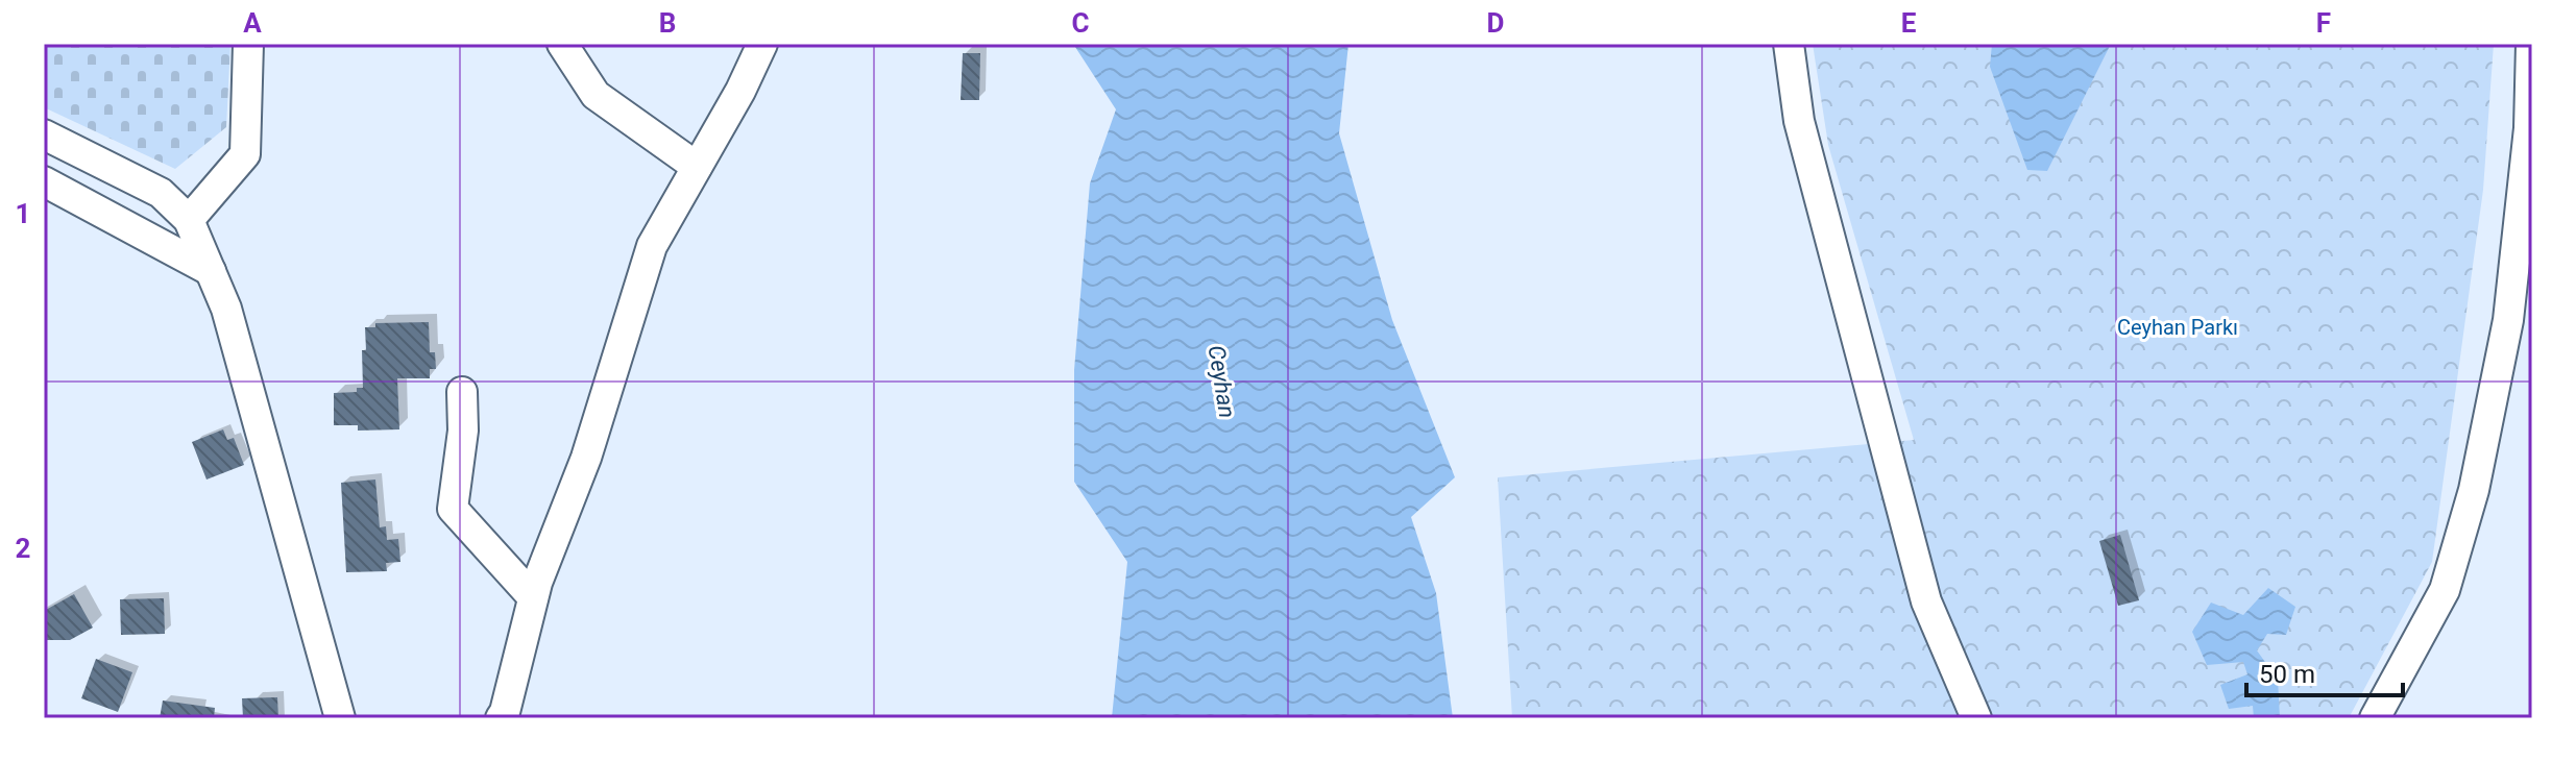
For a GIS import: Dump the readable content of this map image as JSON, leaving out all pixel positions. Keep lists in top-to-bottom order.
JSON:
{
  "water": ["Ceyhan"],
  "parks": ["Ceyhan Parkı"],
  "scale_bar": "50 m",
  "grid": {
    "columns": [
      "A",
      "B",
      "C",
      "D",
      "E",
      "F"
    ],
    "rows": ["1", "2"]
  }
}
